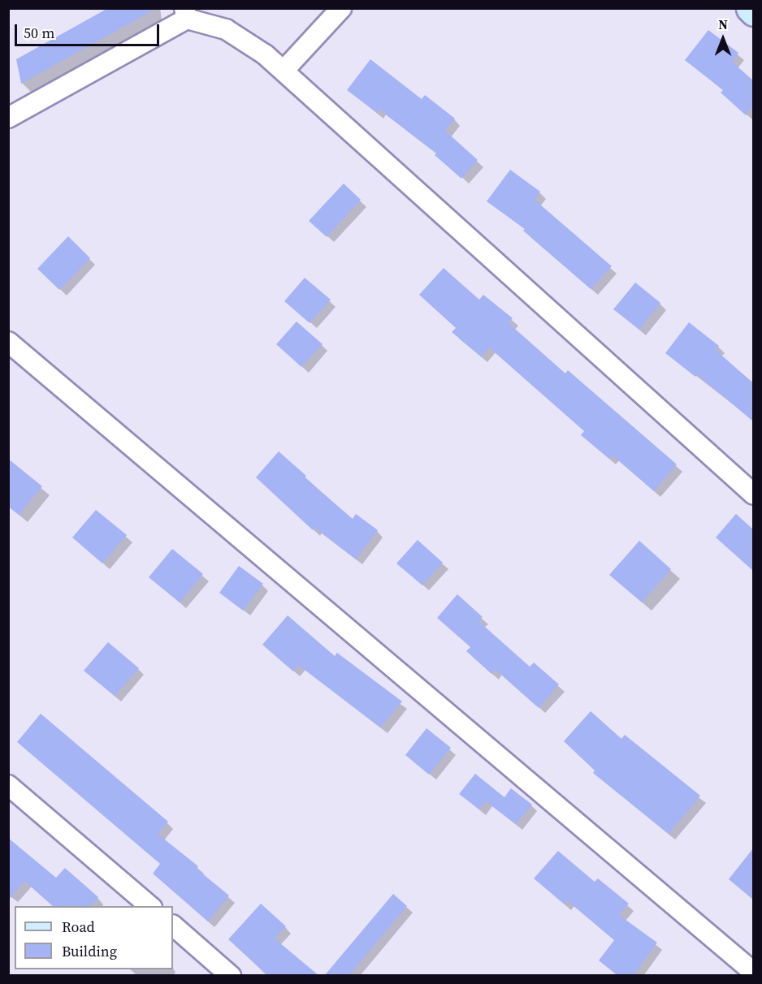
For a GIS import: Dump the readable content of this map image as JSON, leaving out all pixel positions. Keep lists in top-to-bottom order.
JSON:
{
  "legend": ["Road", "Building"],
  "scale_bar": "50 m",
  "north": "top"
}
